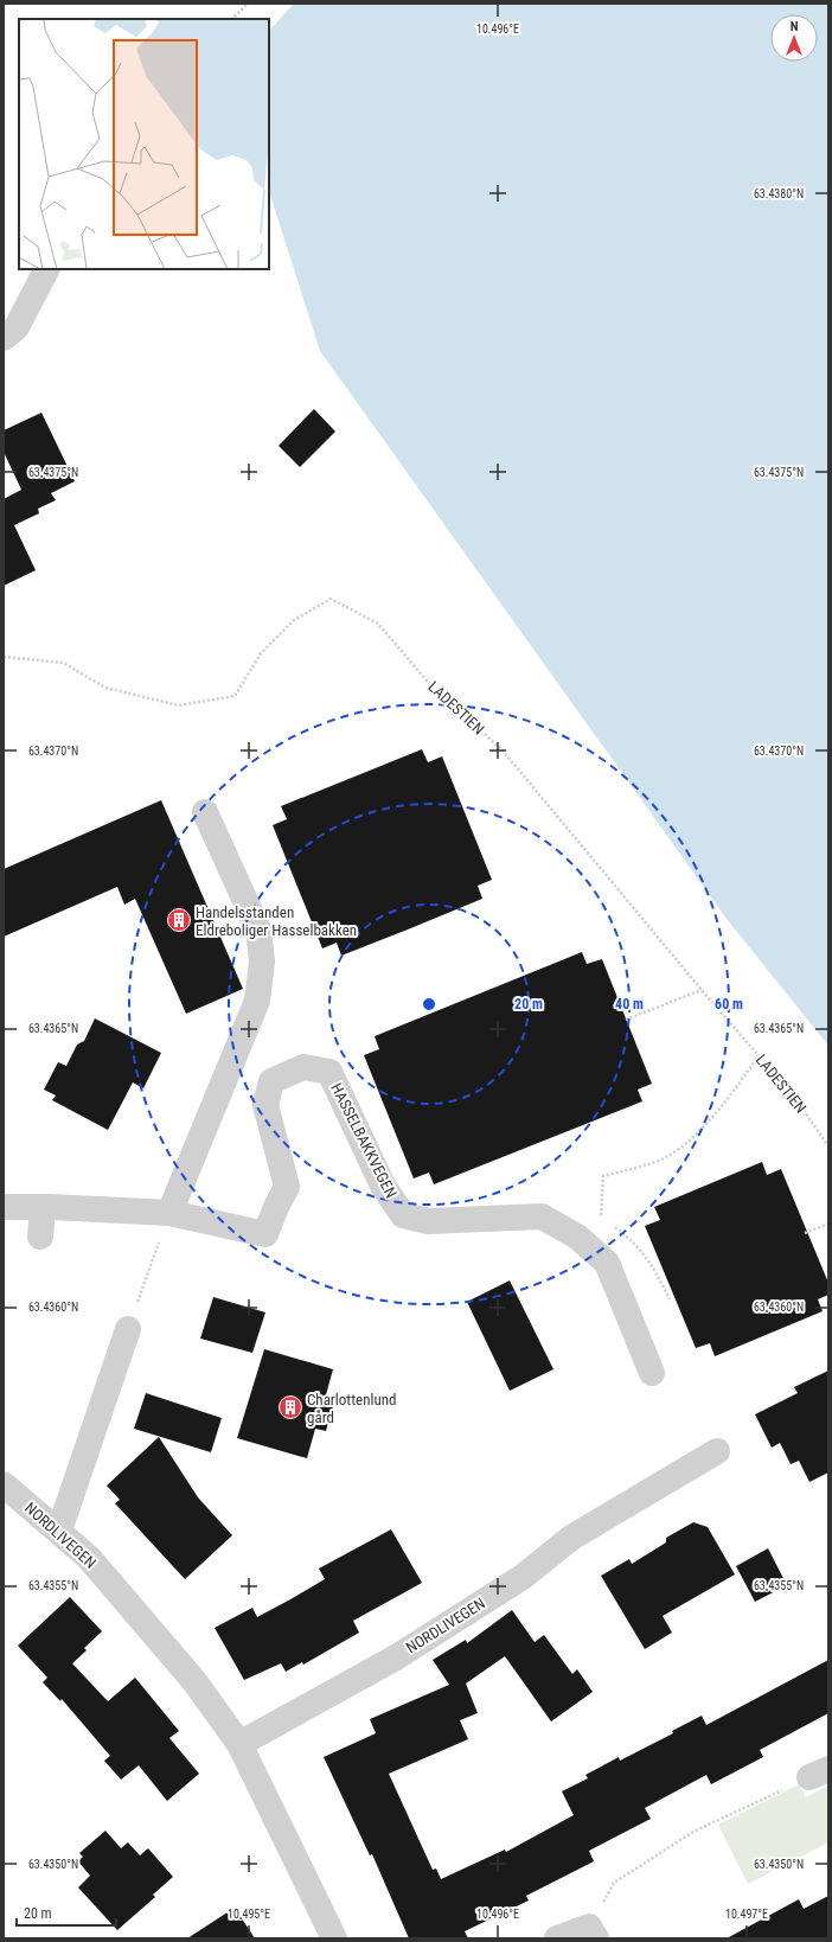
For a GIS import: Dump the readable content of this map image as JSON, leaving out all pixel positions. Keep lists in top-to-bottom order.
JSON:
{
  "streets": {
    "street": ["HASSELBAKKVEGEN", "NORDLIVEGEN"],
    "path": ["LADESTIEN"]
  },
  "places": {
    "building": ["Handelsstanden Eldreboliger Hasselbakken", "Charlottenlund gård"]
  },
  "scale_bar": "20 m",
  "north": "top",
  "coordinates": [
    "10.496°E",
    "63.4380°N",
    "63.4375°N",
    "63.4370°N",
    "63.4365°N",
    "63.4360°N",
    "63.4355°N",
    "63.4350°N",
    "10.495°E",
    "10.497°E"
  ],
  "rings": ["20 m", "40 m", "60 m"]
}
